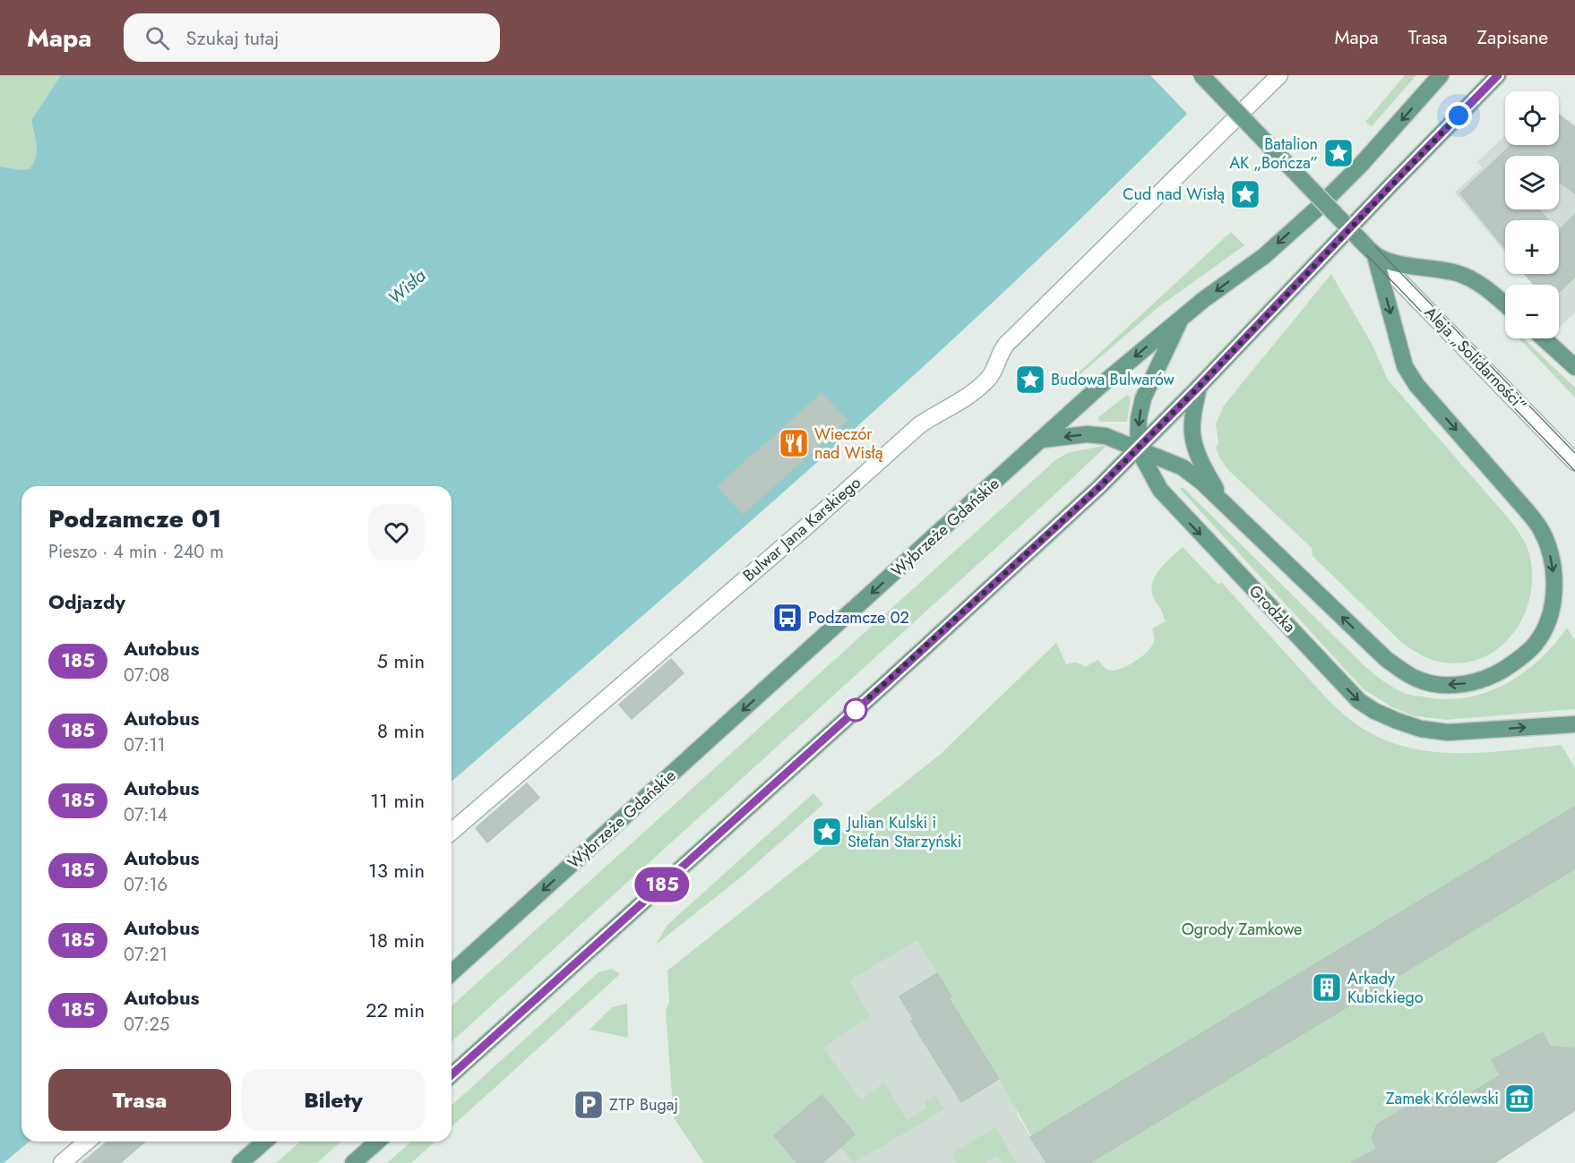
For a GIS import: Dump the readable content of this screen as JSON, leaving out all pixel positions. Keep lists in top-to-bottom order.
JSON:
{
  "streets": {
    "main road": ["Wybrzeże Gdańskie", "Grodzka"],
    "street": ["Aleja „Solidarności”", "Bulwar Jana Karskiego"]
  },
  "crossings": [
    ["Wybrzeże Gdańskie", "Grodzka"]
  ],
  "one_way": ["Grodzka"],
  "water": ["Wisła"],
  "parks": ["Ogrody Zamkowe"],
  "places": {
    "place": [
      "Batalion AK „Bończa”",
      "Cud nad Wisłą",
      "Budowa Bulwarów",
      "Julian Kulski i Stefan Starzyński"
    ],
    "restaurant": ["Wieczór nad Wisłą"],
    "bus stop": ["Podzamcze 02"],
    "building": ["Arkady Kubickiego"],
    "museum": ["Zamek Królewski"],
    "parking": ["ZTP Bugaj"]
  },
  "lines": ["bus line 185"],
  "page": {
    "header": "Mapa",
    "search": "Szukaj tutaj",
    "nav": ["Mapa", "Trasa", "Zapisane"],
    "on_map": "185",
    "map_buttons": ["+", "−"],
    "heading": [
      ["Podzamcze 01", "Pieszo · 4 min · 240 m"],
      "Odjazdy"
    ],
    "list": [
      {
        "mark": "185",
        "name": "Autobus",
        "note": "07:08",
        "value": "5 min"
      },
      {
        "mark": "185",
        "name": "Autobus",
        "note": "07:11",
        "value": "8 min"
      },
      {
        "mark": "185",
        "name": "Autobus",
        "note": "07:14",
        "value": "11 min"
      },
      {
        "mark": "185",
        "name": "Autobus",
        "note": "07:16",
        "value": "13 min"
      },
      {
        "mark": "185",
        "name": "Autobus",
        "note": "07:21",
        "value": "18 min"
      },
      {
        "mark": "185",
        "name": "Autobus",
        "note": "07:25",
        "value": "22 min"
      }
    ],
    "buttons": ["Trasa", "Bilety"]
  }
}
